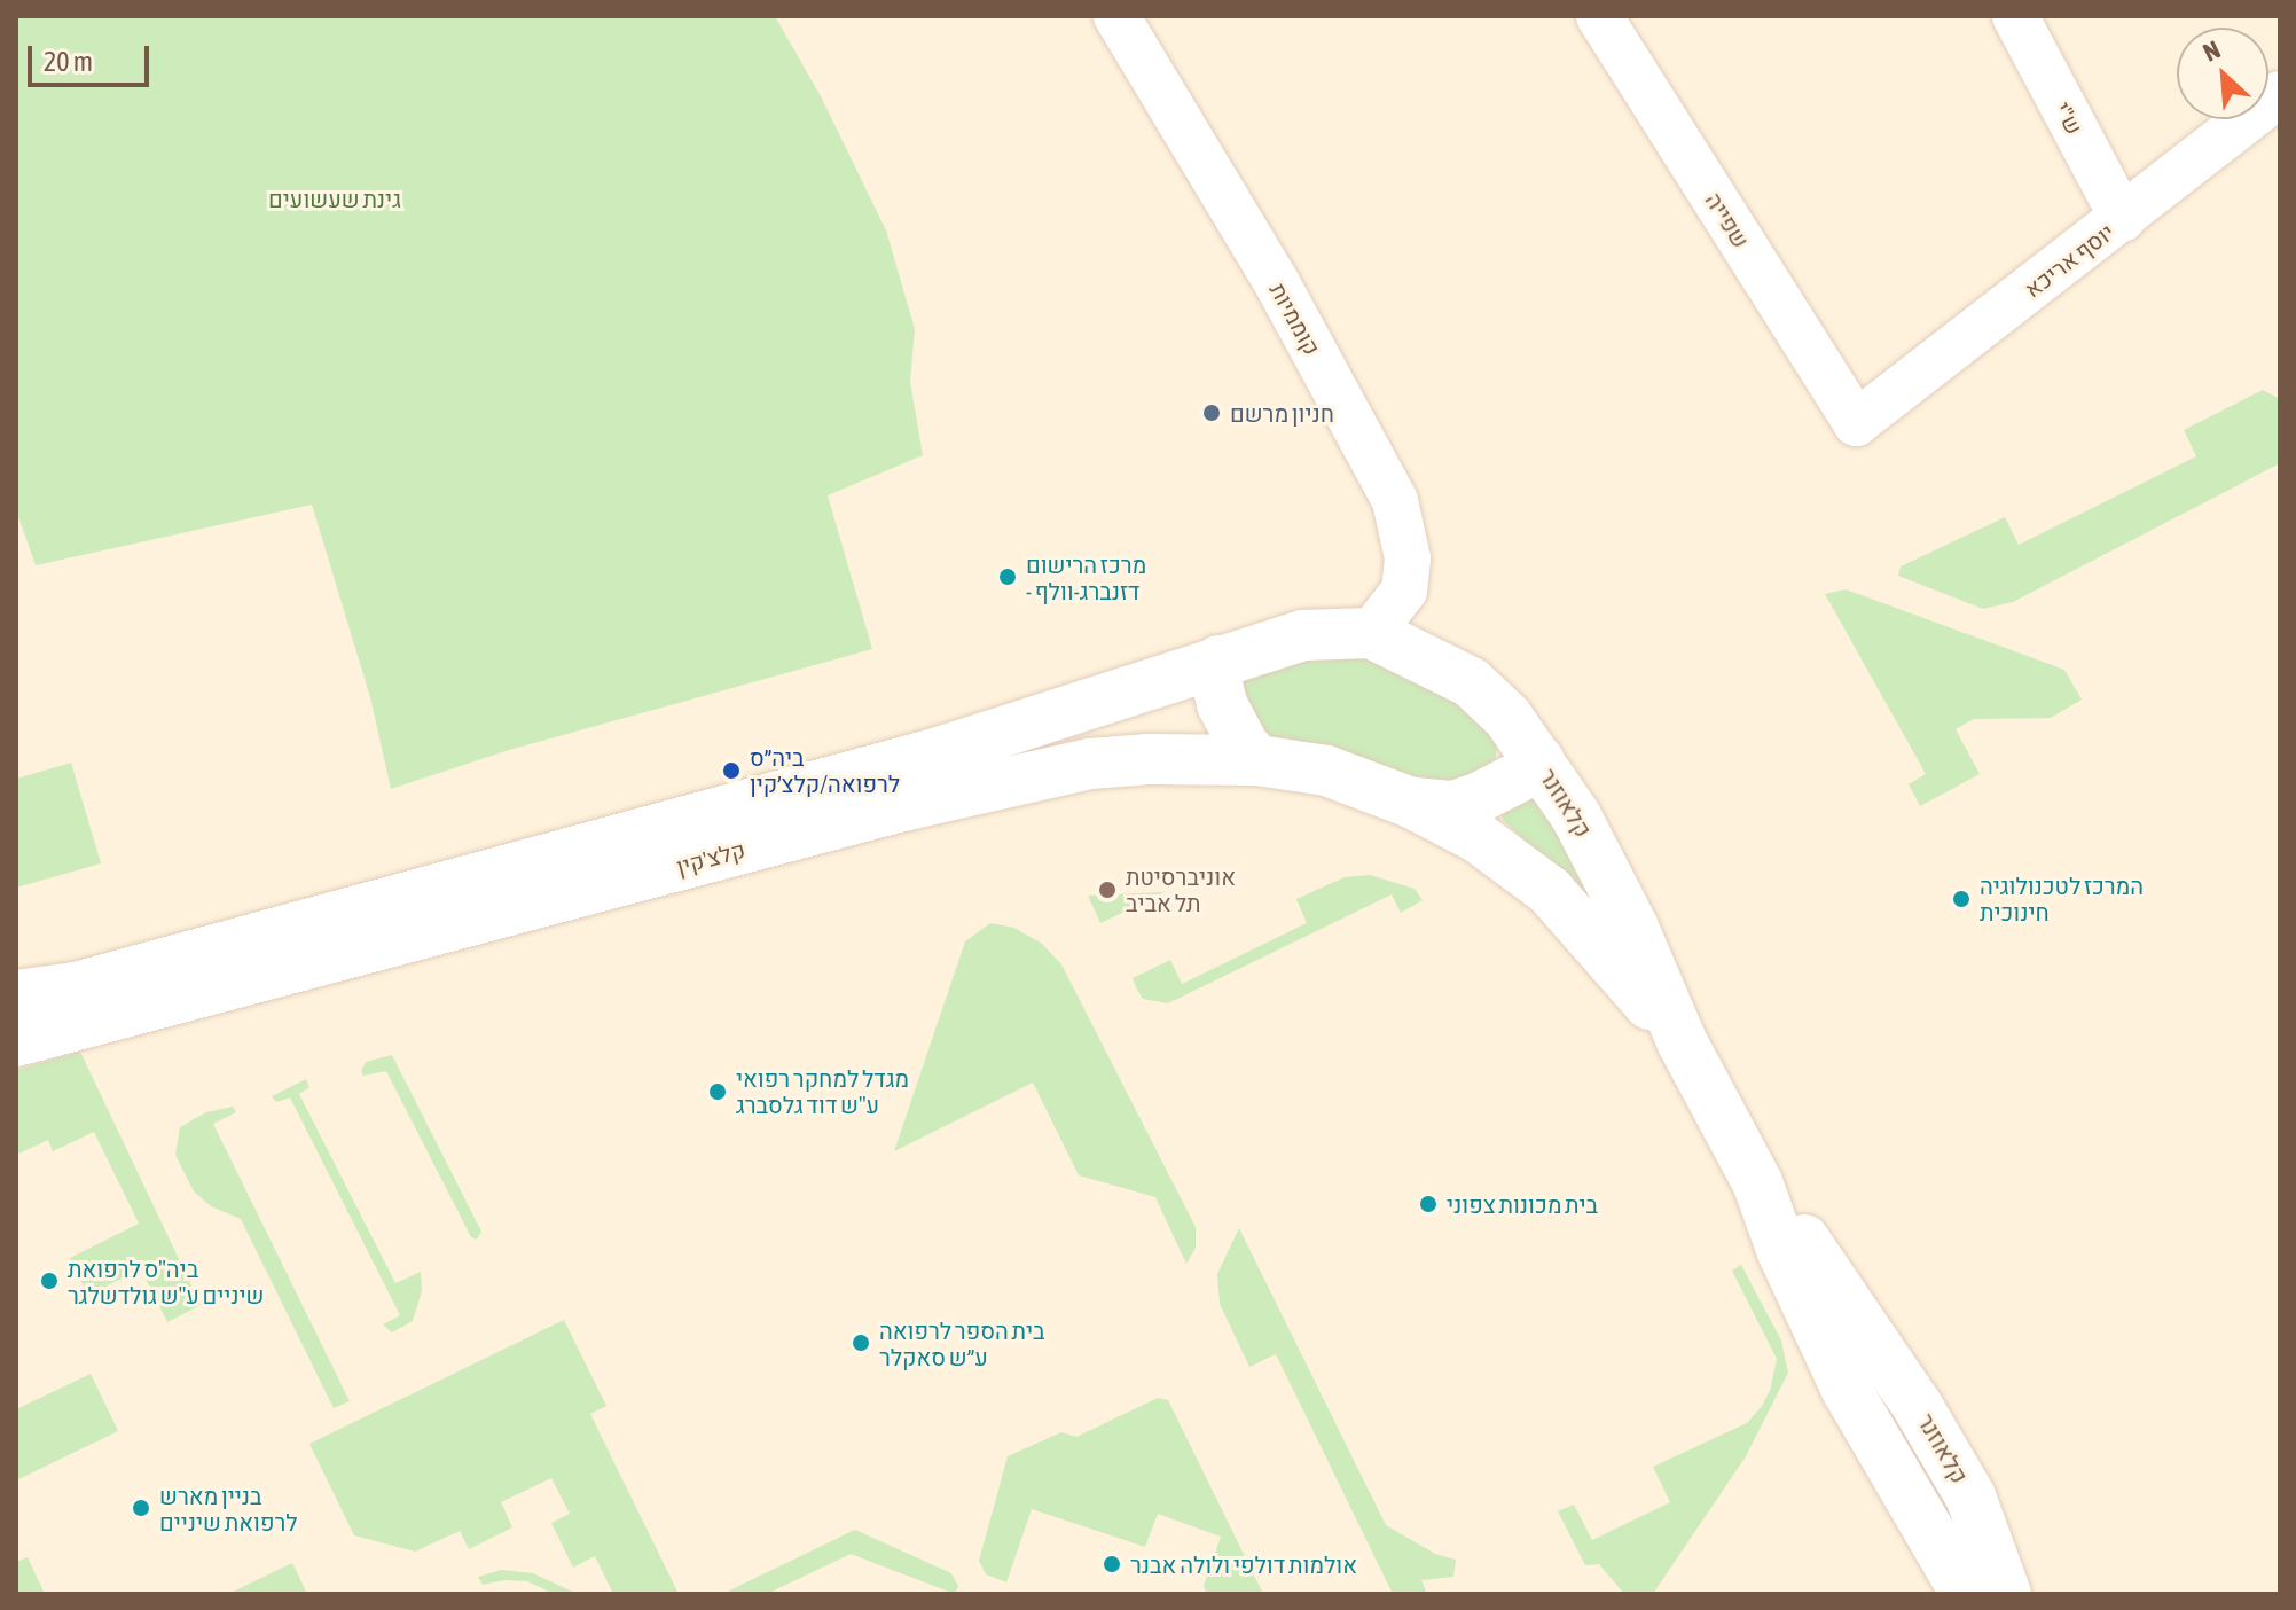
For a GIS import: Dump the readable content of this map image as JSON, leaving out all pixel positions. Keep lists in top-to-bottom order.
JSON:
{
  "streets": {
    "street": [
      "ש\"י",
      "שפייה",
      "יוסף אריכא",
      "קוממיות",
      "קלאוזנר",
      "קלצ'קין"
    ]
  },
  "crossings": [
    ["ש\"י", "יוסף אריכא"],
    ["שפייה", "יוסף אריכא"],
    ["קוממיות", "קלאוזנר"],
    ["קוממיות", "קלצ'קין"],
    ["קלאוזנר", "קלצ'קין"]
  ],
  "parks": ["גינת שעשועים"],
  "places": [
    "חניון מרשם",
    "מרכז הרישום - דזנברג-וולף",
    "ביה״ס לרפואה/קלצ׳קין",
    "אוניברסיטת תל אביב",
    "המרכז לטכנולוגיה חינוכית",
    "מגדל למחקר רפואי ע\"ש דוד גלסברג",
    "בית מכונות צפוני",
    "ביה\"ס לרפואת שיניים ע\"ש גולדשלגר",
    "בית הספר לרפואה ע״ש סאקלר",
    "בניין מארש לרפואת שיניים",
    "אולמות דולפי ולולה אבנר"
  ],
  "scale_bar": "20 m",
  "north": "top left"
}
